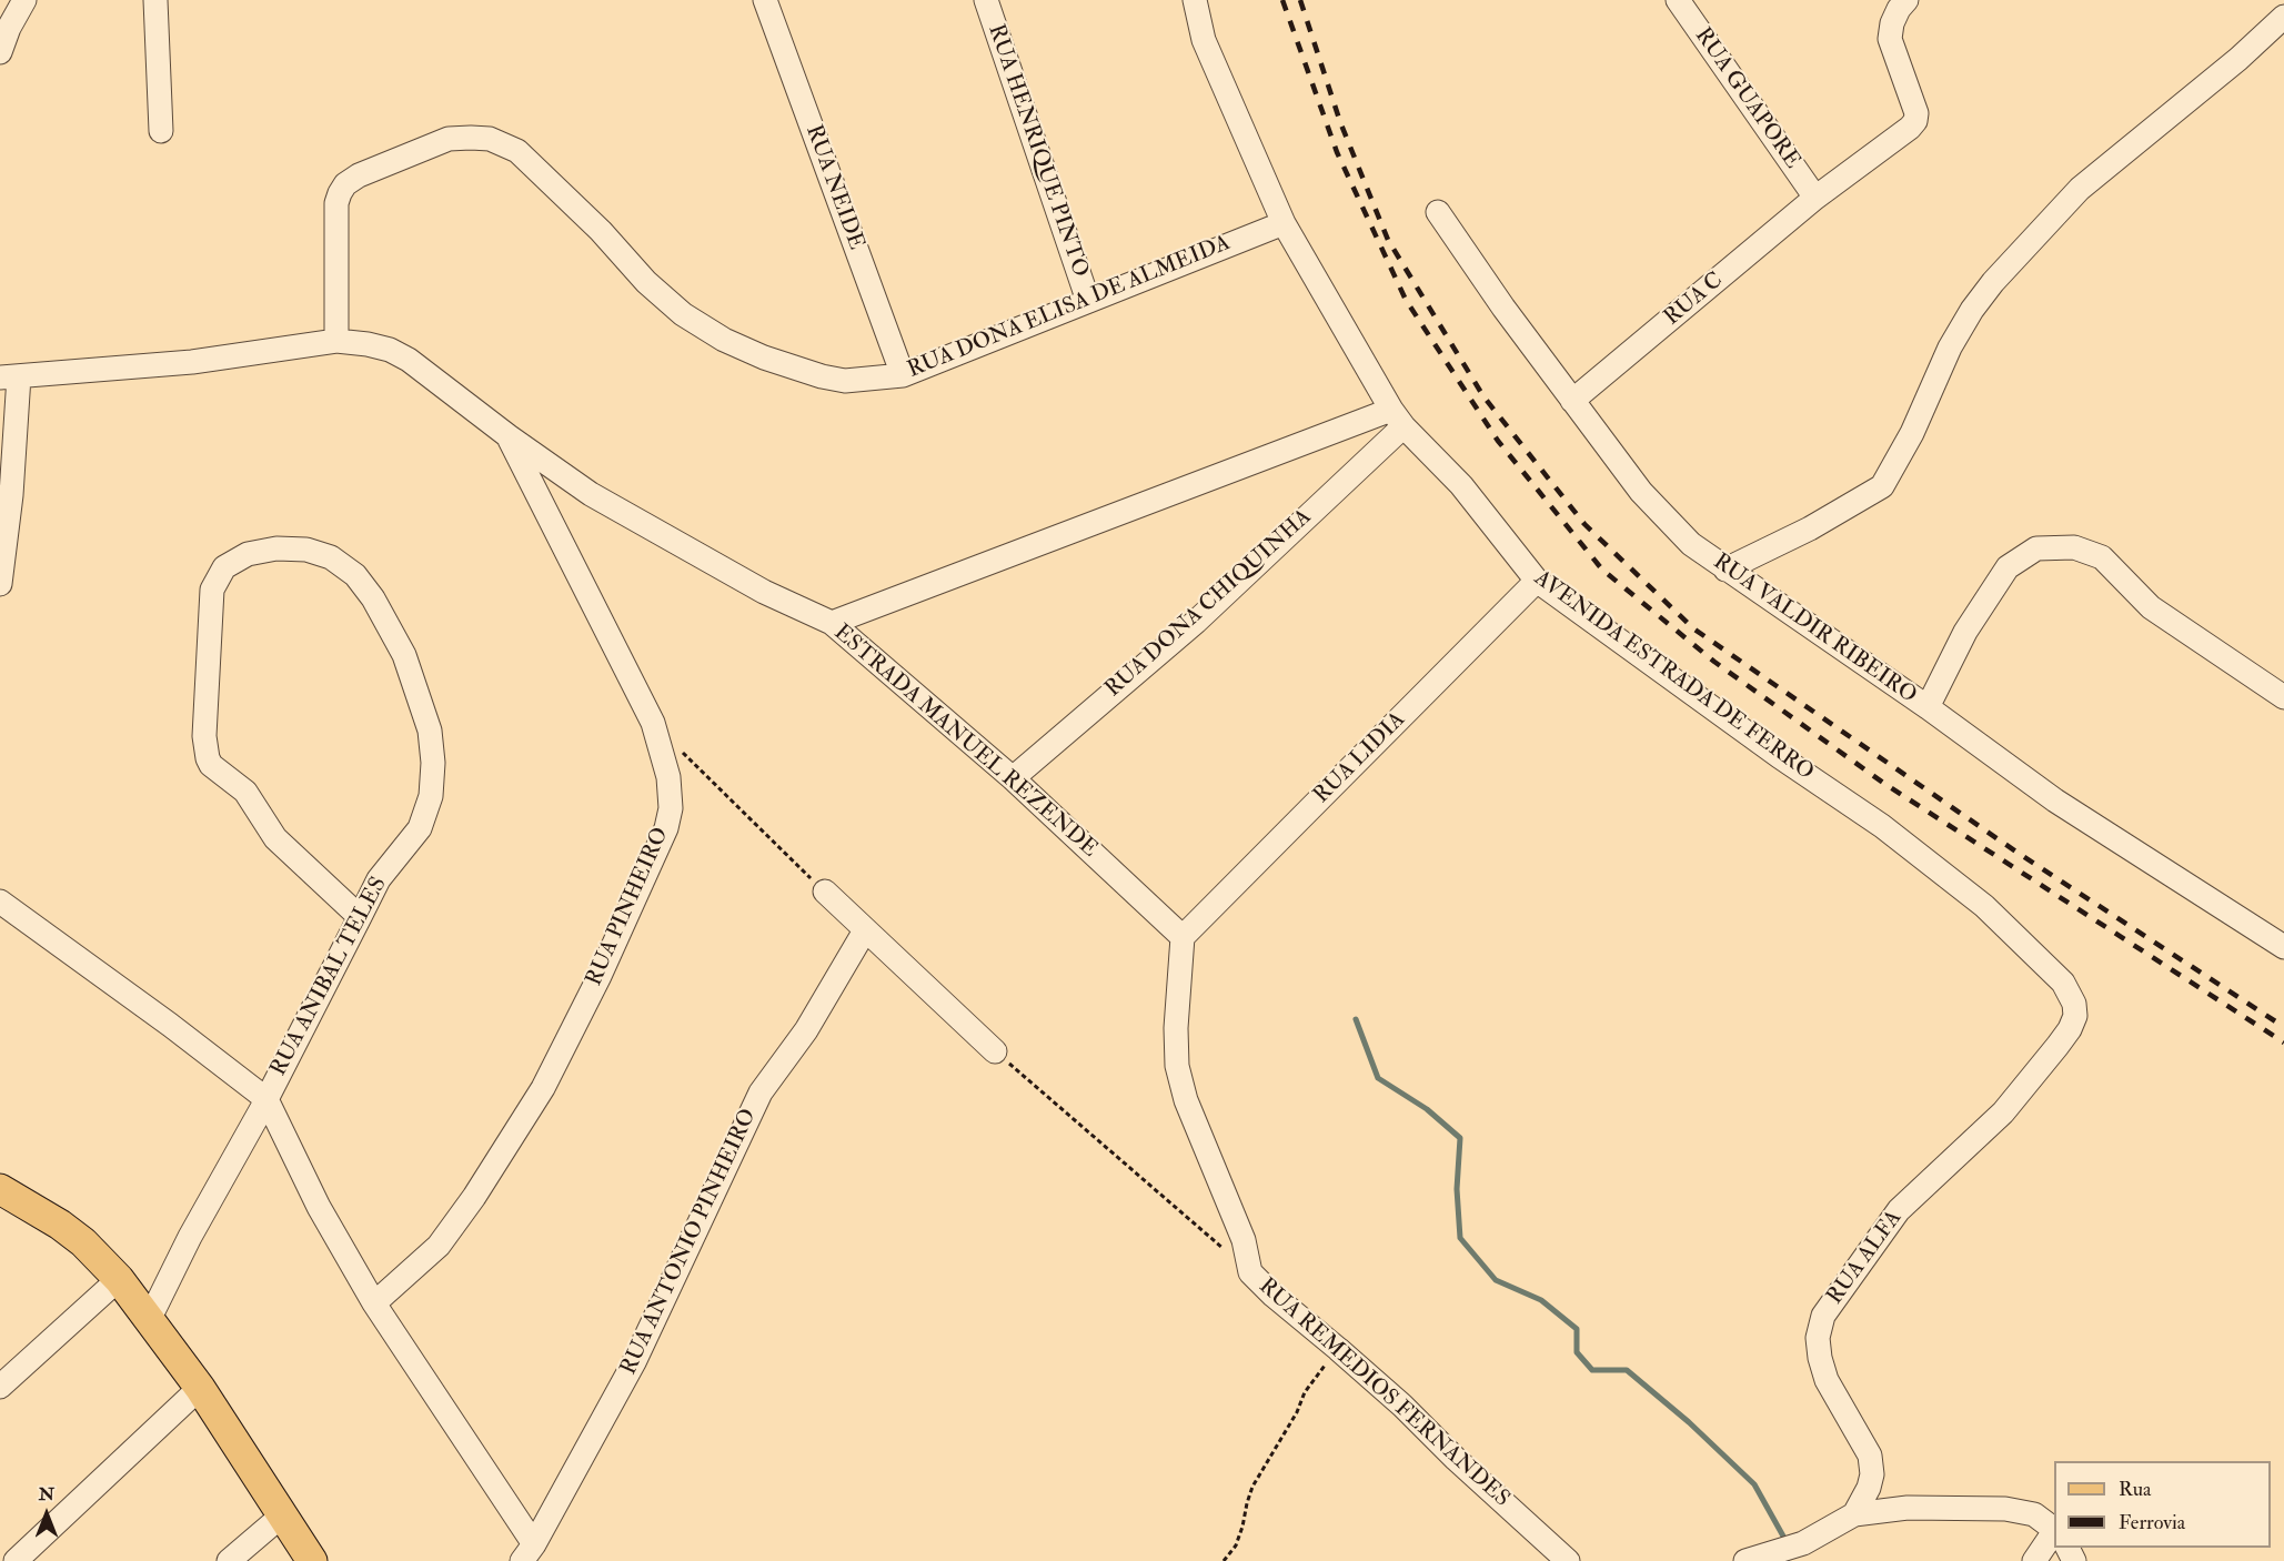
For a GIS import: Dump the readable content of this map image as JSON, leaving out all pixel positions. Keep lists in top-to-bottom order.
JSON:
{
  "streets": {
    "street": [
      "RUA GUAPORE",
      "RUA HENRIQUE PINTO",
      "RUA NEIDE",
      "RUA C",
      "RUA DONA ELISA DE ALMEIDA",
      "RUA DONA CHIQUINHA",
      "RUA VALDIR RIBEIRO",
      "AVENIDA ESTRADA DE FERRO",
      "ESTRADA MANUEL REZENDE",
      "RUA LIDIA",
      "RUA PINHEIRO",
      "RUA ANIBAL TELES",
      "RUA ANTONIO PINHEIRO",
      "RUA ALFA",
      "RUA REMEDIOS FERNANDES"
    ]
  },
  "crossings": [
    ["RUA GUAPORE", "RUA C"],
    ["RUA HENRIQUE PINTO", "RUA DONA ELISA DE ALMEIDA"],
    ["RUA NEIDE", "RUA DONA ELISA DE ALMEIDA"],
    ["RUA C", "RUA VALDIR RIBEIRO"],
    ["RUA DONA ELISA DE ALMEIDA", "AVENIDA ESTRADA DE FERRO"],
    ["RUA DONA ELISA DE ALMEIDA", "ESTRADA MANUEL REZENDE"],
    ["RUA DONA CHIQUINHA", "AVENIDA ESTRADA DE FERRO"],
    ["RUA DONA CHIQUINHA", "ESTRADA MANUEL REZENDE"],
    ["AVENIDA ESTRADA DE FERRO", "RUA LIDIA"],
    ["AVENIDA ESTRADA DE FERRO", "RUA ALFA"],
    ["ESTRADA MANUEL REZENDE", "RUA LIDIA"],
    ["ESTRADA MANUEL REZENDE", "RUA PINHEIRO"],
    ["ESTRADA MANUEL REZENDE", "RUA REMEDIOS FERNANDES"],
    ["RUA LIDIA", "RUA REMEDIOS FERNANDES"]
  ],
  "legend": ["Rua", "Ferrovia"],
  "north": "top"
}
